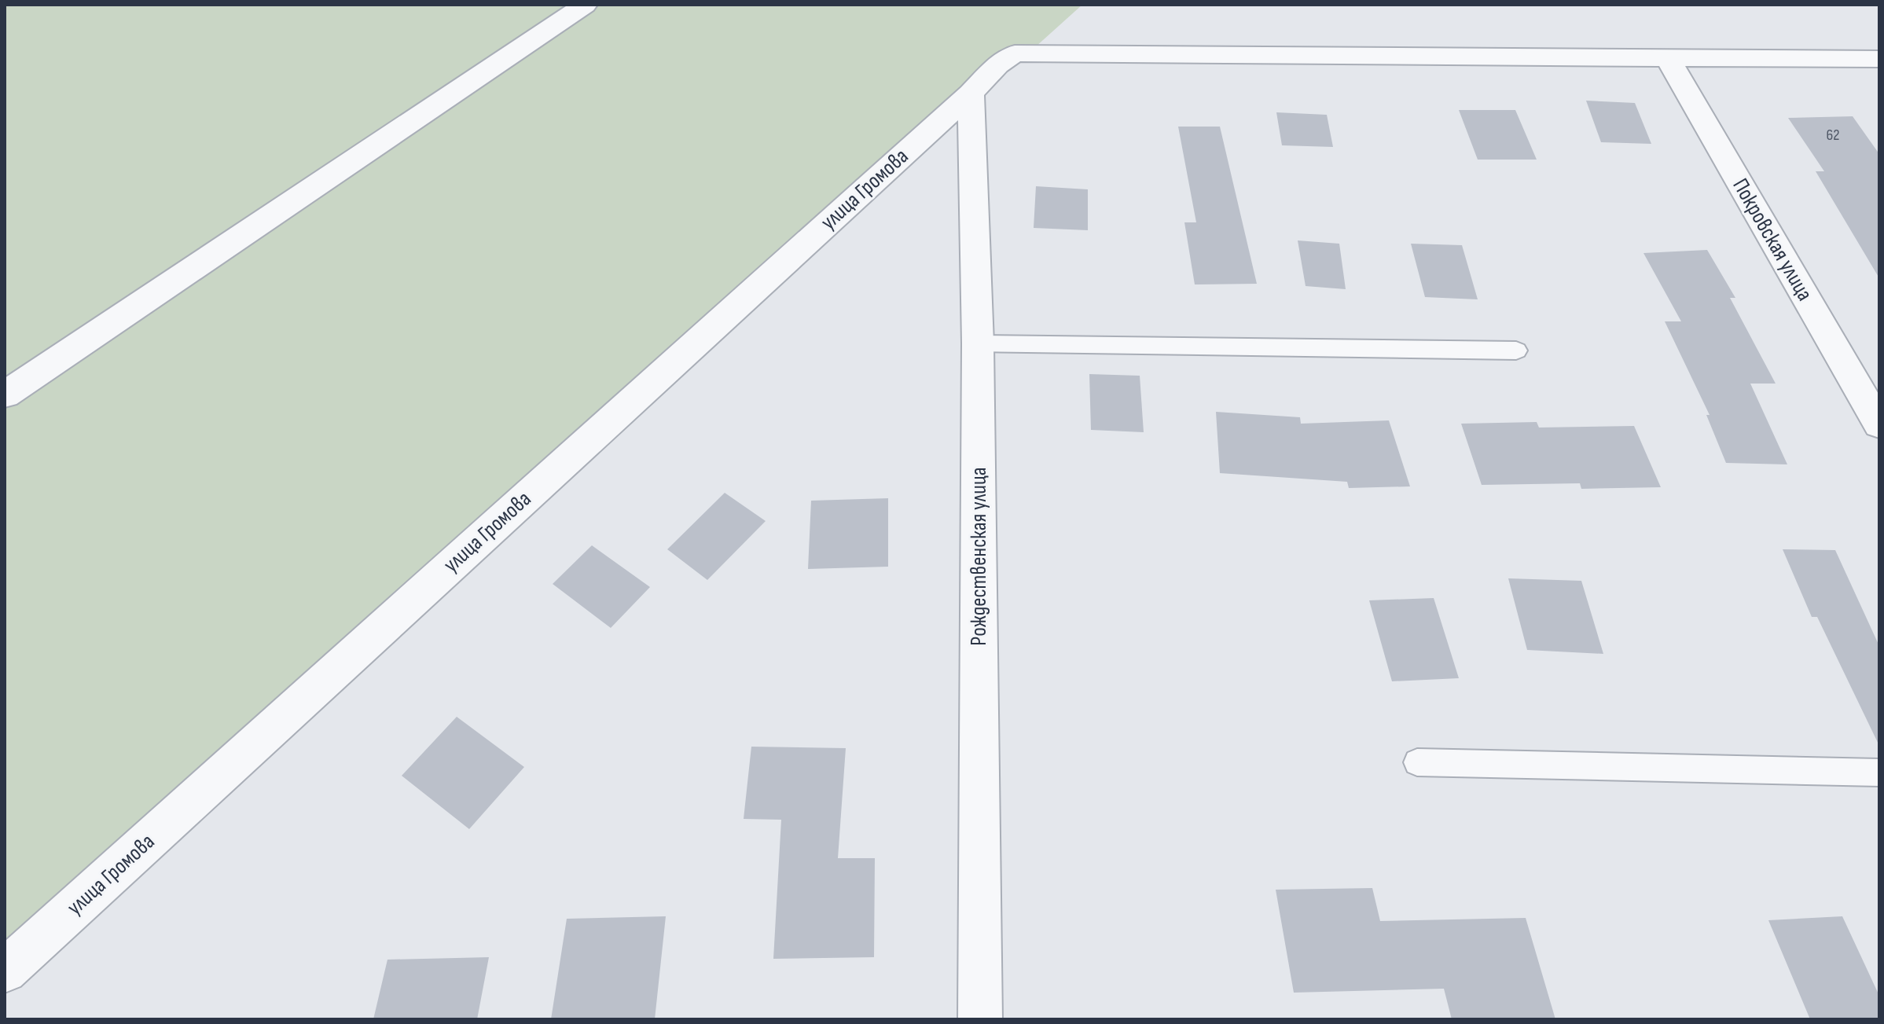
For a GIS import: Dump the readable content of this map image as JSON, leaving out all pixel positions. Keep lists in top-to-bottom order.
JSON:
{
  "streets": {
    "street": ["улица Громова", "Покровская улица", "Рождественская улица"]
  },
  "crossings": [
    ["улица Громова", "Покровская улица"],
    ["улица Громова", "Рождественская улица"]
  ],
  "house_numbers": ["62"]
}
